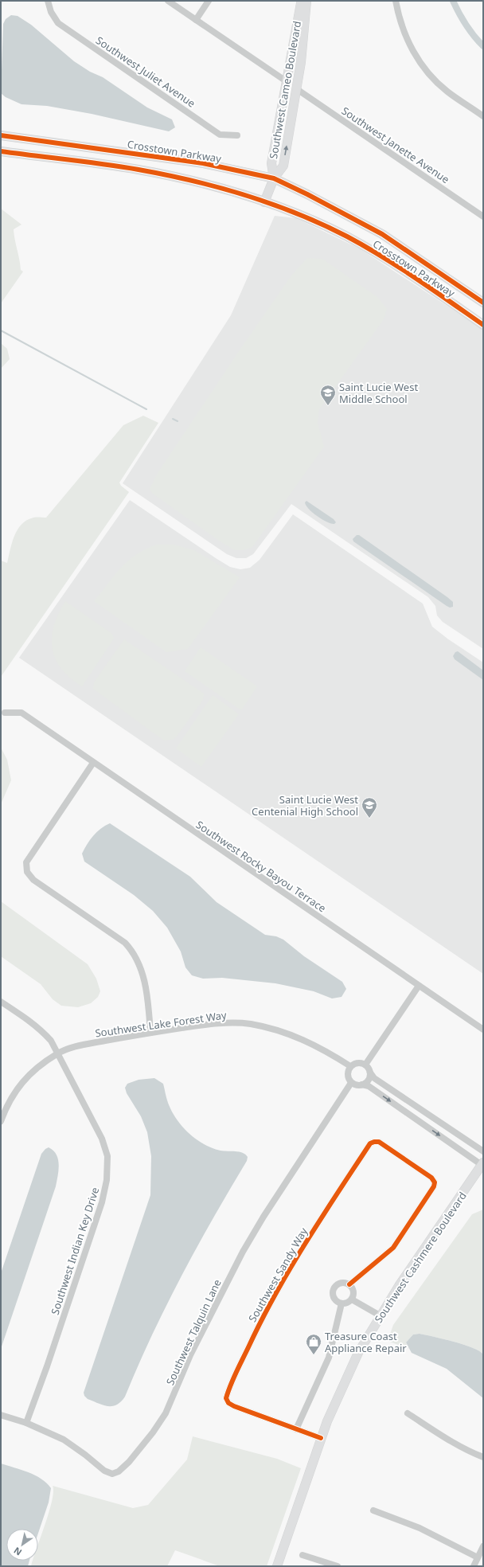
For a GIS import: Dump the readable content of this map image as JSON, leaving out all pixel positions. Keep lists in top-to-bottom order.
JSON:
{
  "streets": {
    "main road": ["Southwest Cameo Boulevard", "Crosstown Parkway", "Southwest Cashmere Boulevard"],
    "street": [
      "Southwest Juliet Avenue",
      "Southwest Janette Avenue",
      "Southwest Rocky Bayou Terrace",
      "Southwest Lake Forest Way",
      "Southwest Indian Key Drive",
      "Southwest Sandy Way",
      "Southwest Talquin Lane"
    ]
  },
  "crossings": [
    ["Southwest Cameo Boulevard", "Southwest Janette Avenue"],
    ["Southwest Cameo Boulevard", "Crosstown Parkway"],
    ["Southwest Lake Forest Way", "Southwest Indian Key Drive"],
    ["Southwest Lake Forest Way", "Southwest Talquin Lane"],
    ["Southwest Indian Key Drive", "Southwest Talquin Lane"],
    ["Southwest Cashmere Boulevard", "Southwest Sandy Way"]
  ],
  "places": {
    "school or university": ["Saint Lucie West Middle School", "Saint Lucie West Centenial High School"],
    "shop": ["Treasure Coast Appliance Repair"]
  },
  "north": "bottom left"
}
